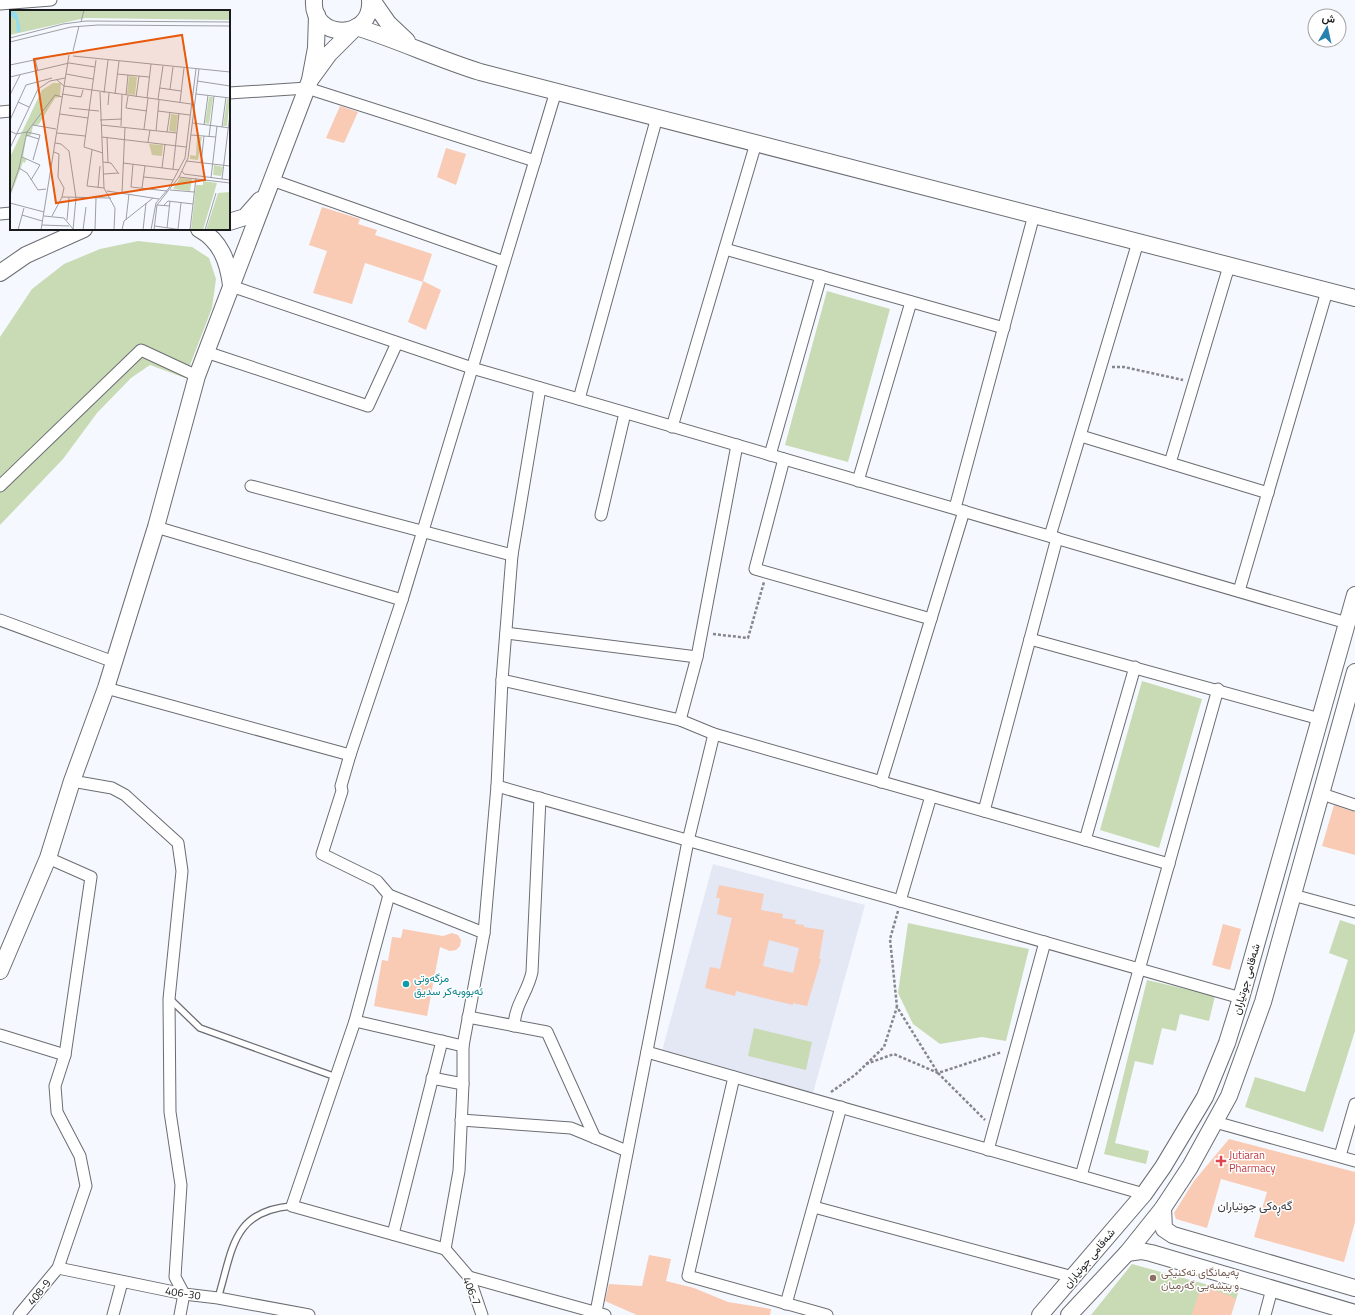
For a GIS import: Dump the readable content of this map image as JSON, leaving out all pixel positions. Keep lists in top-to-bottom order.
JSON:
{
  "streets": {
    "main road": ["شەقامی جوتیاران"],
    "street": ["406-7", "408-9", "406-30"]
  },
  "crossings": [
    ["408-9", "406-30"]
  ],
  "districts": ["گەڕەکی جوتیاران"],
  "places": {
    "other": ["مزگەوتی ئەبووبەکر سدیق", "پەیمانگای تەکنیکی و پیشەیی گەرمیان"],
    "health": ["Jutiaran Pharmacy"]
  },
  "north": "top"
}
